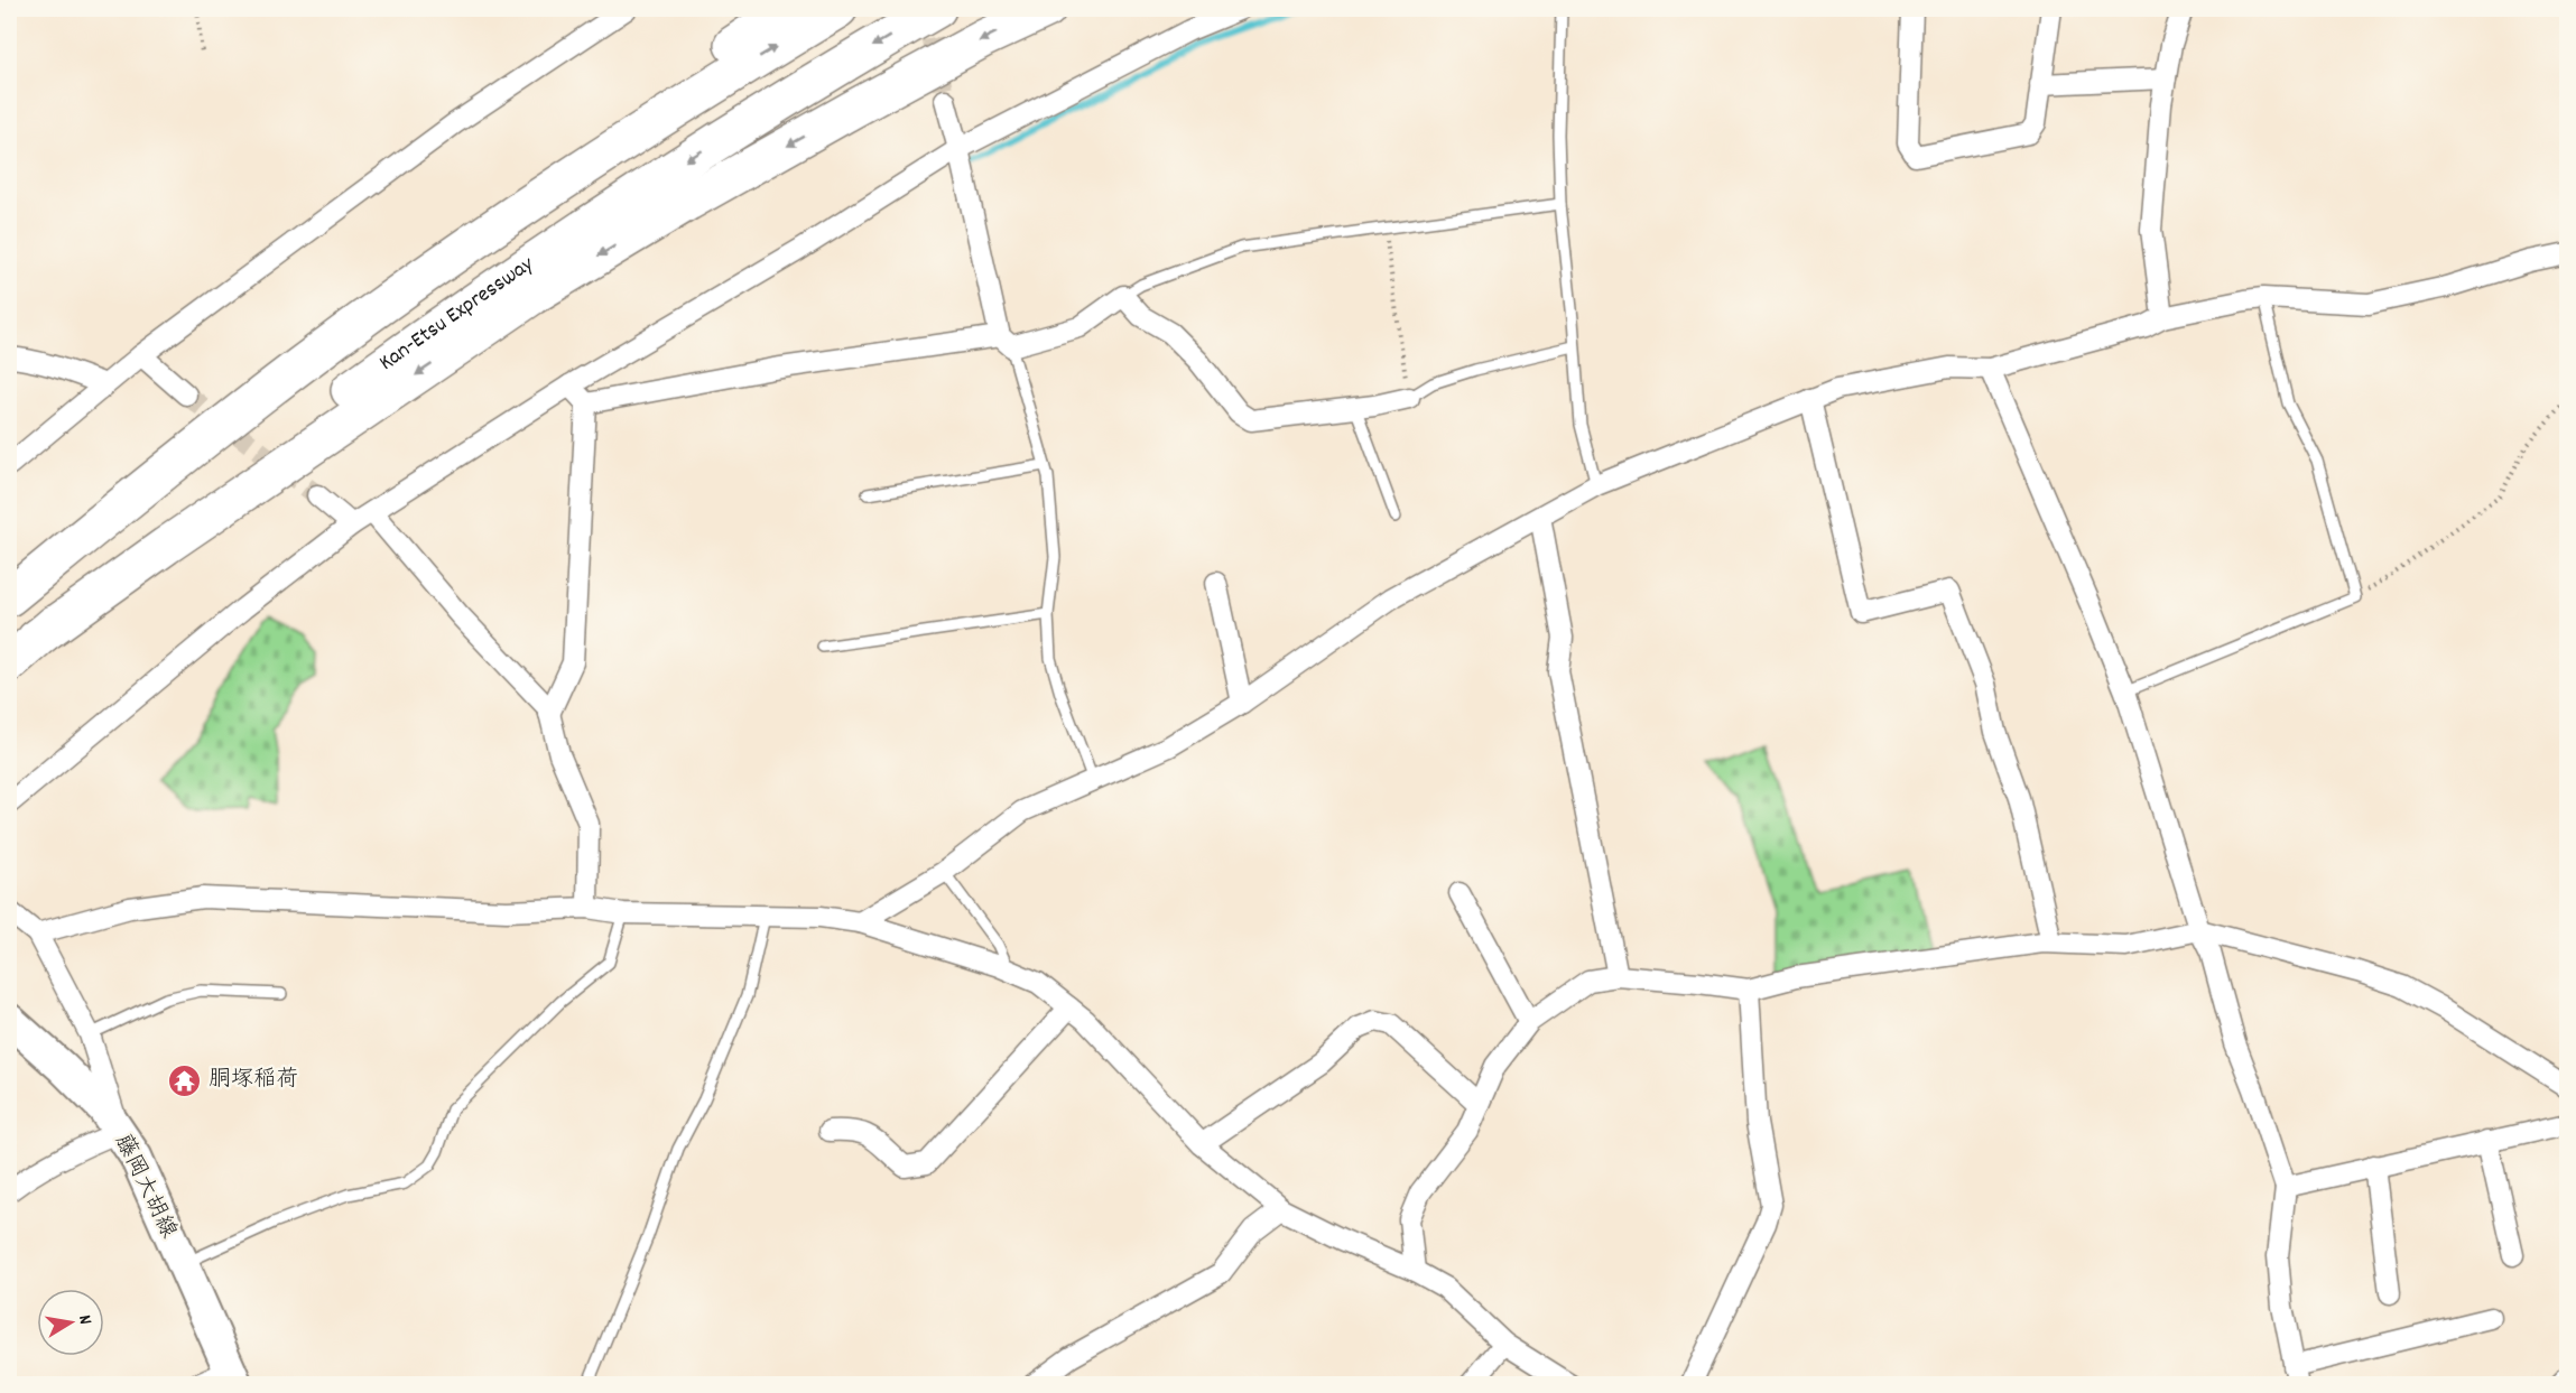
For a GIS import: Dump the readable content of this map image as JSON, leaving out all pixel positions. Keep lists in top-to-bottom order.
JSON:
{
  "streets": {
    "highway": ["Kan-Etsu Expressway"],
    "main road": ["藤岡大胡線"]
  },
  "places": {
    "temple": ["胴塚稲荷"]
  },
  "north": "right"
}
